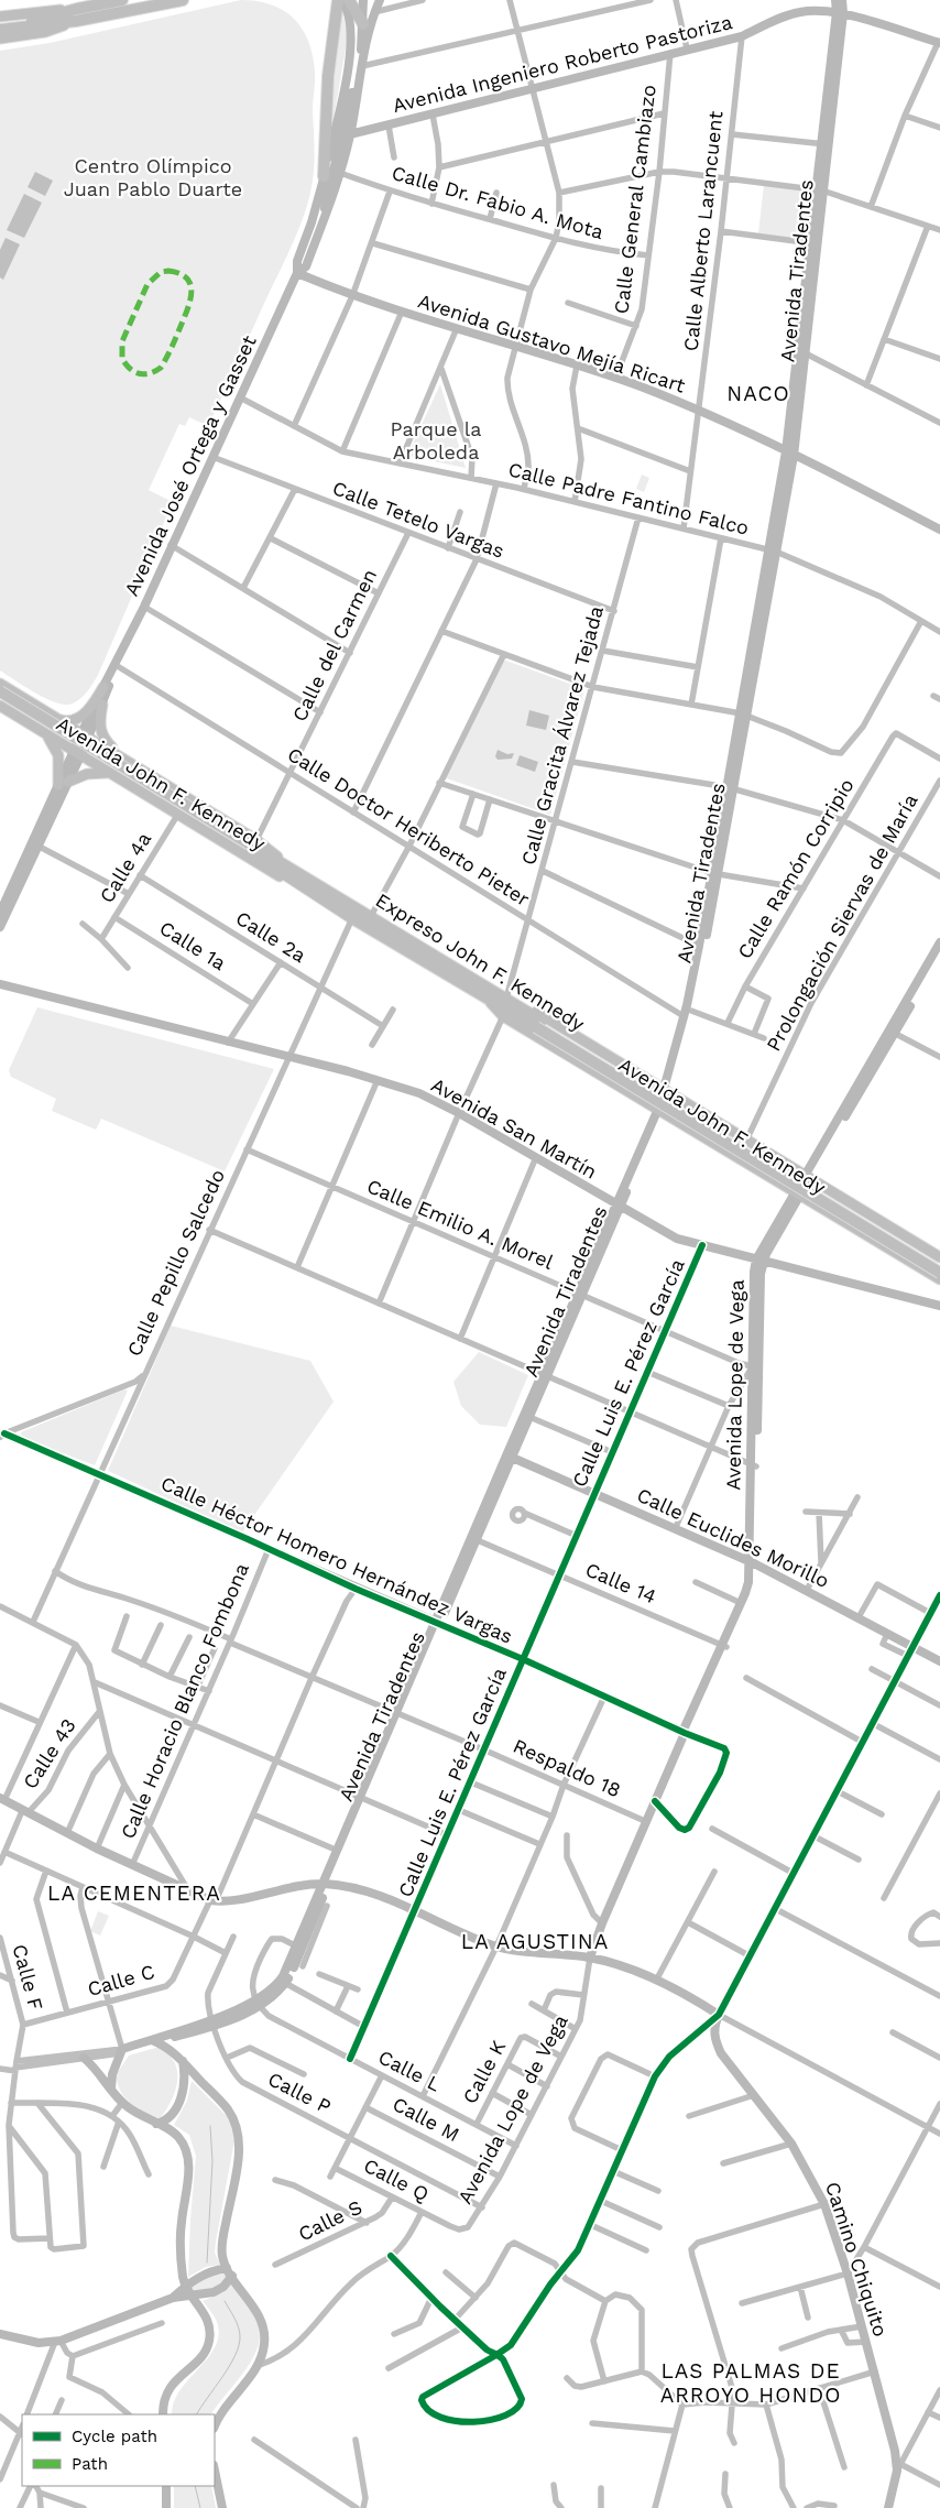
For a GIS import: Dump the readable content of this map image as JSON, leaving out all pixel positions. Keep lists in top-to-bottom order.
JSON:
{
  "streets": {
    "highway": ["Expreso John F. Kennedy"],
    "main road": [
      "Avenida Ingeniero Roberto Pastoriza",
      "Avenida Tiradentes",
      "Avenida Gustavo Mejía Ricart",
      "Avenida José Ortega y Gasset",
      "Avenida John F. Kennedy",
      "Avenida San Martín",
      "Avenida Lope de Vega",
      "Calle Euclides Morillo",
      "Calle Héctor Homero Hernández Vargas",
      "Camino Chiquito"
    ],
    "street": [
      "Calle General Cambiazo",
      "Calle Dr. Fabio A. Mota",
      "Calle Alberto Larancuent",
      "Calle Padre Fantino Falco",
      "Calle Tetelo Vargas",
      "Calle del Carmen",
      "Calle Gracita Álvarez Tejada",
      "Calle Doctor Heriberto Pieter",
      "Calle 4a",
      "Calle Ramón Corripio",
      "Prolongación Siervas de María",
      "Calle 2a",
      "Calle 1a",
      "Calle Emilio A. Morel",
      "Calle Pepillo Salcedo",
      "Calle Luis E. Pérez García",
      "Calle 14",
      "Calle Horacio Blanco Fombona",
      "Calle 43",
      "Respaldo 18",
      "Calle F",
      "Calle C",
      "Calle L",
      "Calle K",
      "Calle P",
      "Calle M",
      "Calle Q",
      "Calle S"
    ]
  },
  "crossings": [
    ["Avenida Ingeniero Roberto Pastoriza", "Calle General Cambiazo"],
    ["Avenida Ingeniero Roberto Pastoriza", "Calle Alberto Larancuent"],
    ["Avenida Ingeniero Roberto Pastoriza", "Avenida Tiradentes"],
    ["Avenida Ingeniero Roberto Pastoriza", "Avenida José Ortega y Gasset"],
    ["Calle General Cambiazo", "Calle Dr. Fabio A. Mota"],
    ["Calle General Cambiazo", "Avenida Gustavo Mejía Ricart"],
    ["Calle Dr. Fabio A. Mota", "Avenida José Ortega y Gasset"],
    ["Calle Alberto Larancuent", "Avenida Gustavo Mejía Ricart"],
    ["Calle Alberto Larancuent", "Calle Padre Fantino Falco"],
    ["Avenida Tiradentes", "Avenida Gustavo Mejía Ricart"],
    ["Avenida Tiradentes", "Calle Padre Fantino Falco"],
    ["Avenida Tiradentes", "Avenida John F. Kennedy"],
    ["Avenida Tiradentes", "Calle Doctor Heriberto Pieter"],
    ["Avenida Tiradentes", "Avenida San Martín"],
    ["Avenida Tiradentes", "Calle Emilio A. Morel"],
    ["Avenida Tiradentes", "Calle Euclides Morillo"],
    ["Avenida Tiradentes", "Calle Héctor Homero Hernández Vargas"],
    ["Avenida Tiradentes", "Calle 14"],
    ["Avenida Tiradentes", "Respaldo 18"],
    ["Avenida Tiradentes", "Calle L"],
    ["Avenida Tiradentes", "Calle P"],
    ["Avenida Gustavo Mejía Ricart", "Avenida José Ortega y Gasset"],
    ["Avenida José Ortega y Gasset", "Calle Padre Fantino Falco"],
    ["Avenida José Ortega y Gasset", "Calle Tetelo Vargas"],
    ["Avenida José Ortega y Gasset", "Avenida John F. Kennedy"],
    ["Avenida José Ortega y Gasset", "Calle Doctor Heriberto Pieter"],
    ["Calle Padre Fantino Falco", "Calle Gracita Álvarez Tejada"],
    ["Calle Tetelo Vargas", "Calle del Carmen"],
    ["Calle Tetelo Vargas", "Calle Gracita Álvarez Tejada"],
    ["Calle del Carmen", "Calle Doctor Heriberto Pieter"],
    ["Calle Gracita Álvarez Tejada", "Avenida John F. Kennedy"],
    ["Calle Gracita Álvarez Tejada", "Calle Doctor Heriberto Pieter"],
    ["Avenida John F. Kennedy", "Calle 4a"],
    ["Avenida John F. Kennedy", "Prolongación Siervas de María"],
    ["Avenida John F. Kennedy", "Expreso John F. Kennedy"],
    ["Avenida John F. Kennedy", "Avenida Lope de Vega"],
    ["Calle Doctor Heriberto Pieter", "Calle Ramón Corripio"],
    ["Calle 4a", "Calle 2a"],
    ["Calle 4a", "Calle 1a"],
    ["Calle 2a", "Calle Pepillo Salcedo"],
    ["Expreso John F. Kennedy", "Calle Pepillo Salcedo"],
    ["Avenida San Martín", "Calle Pepillo Salcedo"],
    ["Avenida San Martín", "Calle Luis E. Pérez García"],
    ["Avenida San Martín", "Avenida Lope de Vega"],
    ["Calle Emilio A. Morel", "Calle Pepillo Salcedo"],
    ["Calle Emilio A. Morel", "Calle Luis E. Pérez García"],
    ["Calle Emilio A. Morel", "Avenida Lope de Vega"],
    ["Calle Pepillo Salcedo", "Calle Héctor Homero Hernández Vargas"],
    ["Calle Pepillo Salcedo", "Respaldo 18"],
    ["Calle Luis E. Pérez García", "Calle Euclides Morillo"],
    ["Calle Luis E. Pérez García", "Calle Héctor Homero Hernández Vargas"],
    ["Calle Luis E. Pérez García", "Calle 14"],
    ["Calle Luis E. Pérez García", "Respaldo 18"],
    ["Calle Luis E. Pérez García", "Calle L"],
    ["Avenida Lope de Vega", "Calle Euclides Morillo"],
    ["Avenida Lope de Vega", "Calle Héctor Homero Hernández Vargas"],
    ["Avenida Lope de Vega", "Calle 14"],
    ["Avenida Lope de Vega", "Respaldo 18"],
    ["Avenida Lope de Vega", "Calle L"],
    ["Avenida Lope de Vega", "Calle K"],
    ["Avenida Lope de Vega", "Calle P"],
    ["Avenida Lope de Vega", "Calle M"],
    ["Avenida Lope de Vega", "Calle Q"],
    ["Calle Héctor Homero Hernández Vargas", "Calle Horacio Blanco Fombona"],
    ["Calle Héctor Homero Hernández Vargas", "Calle C"],
    ["Calle Horacio Blanco Fombona", "Respaldo 18"],
    ["Respaldo 18", "Calle C"],
    ["Calle F", "Calle C"],
    ["Calle L", "Calle K"],
    ["Calle Q", "Calle S"]
  ],
  "districts": [
    "NACO",
    "LA CEMENTERA",
    "LA AGUSTINA",
    "LAS PALMAS DE ARROYO HONDO"
  ],
  "parks": ["Centro Olímpico Juan Pablo Duarte", "Parque la Arboleda"],
  "legend": ["Cycle path", "Path"]
}
